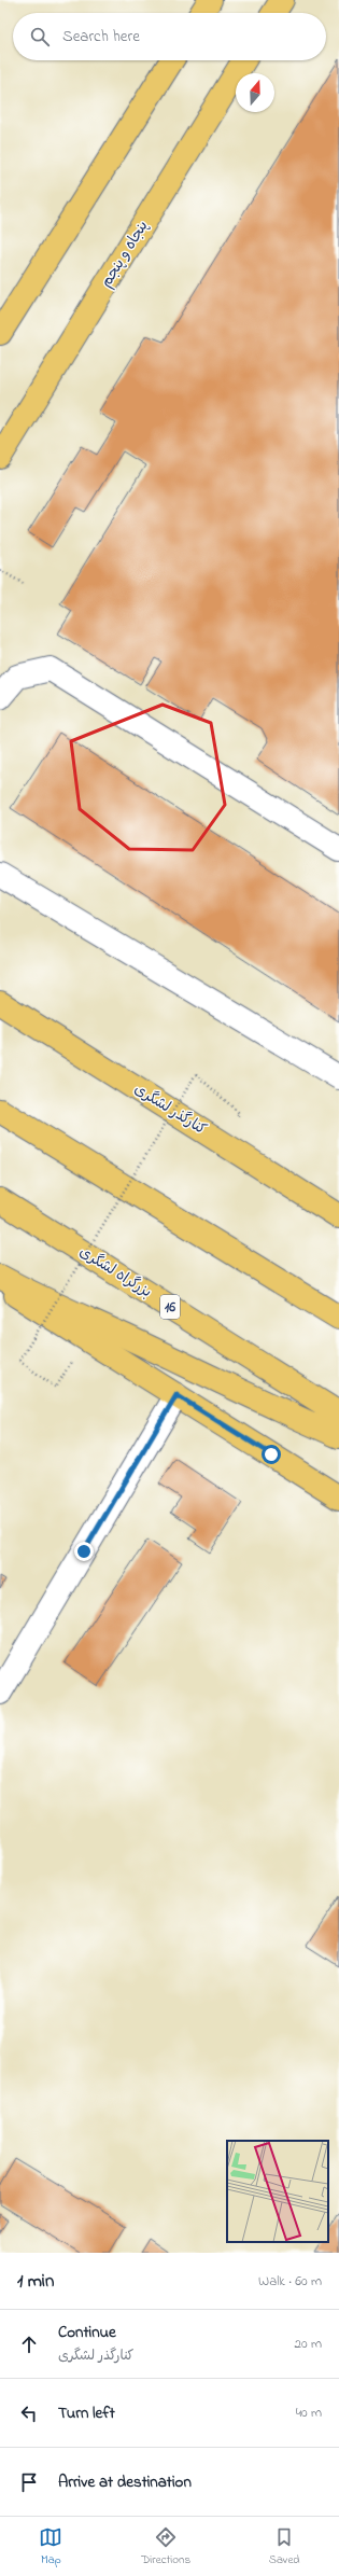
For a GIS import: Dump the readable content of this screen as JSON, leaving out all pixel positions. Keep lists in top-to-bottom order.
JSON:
{
  "streets": {
    "main road": [
      "پنجاه و پنجم",
      "کنارگذر لشگری",
      "بزرگراه لشگری",
      "16"
    ]
  },
  "north": "top",
  "page": {
    "search": "Search here",
    "heading": ["1 min", "Walk · 60 m"],
    "list": [
      ["Continue", "کنارگذر لشگری", "20 m"],
      ["Turn left", "40 m"],
      "Arrive at destination"
    ],
    "nav": ["Map", "Directions", "Saved"]
  }
}
